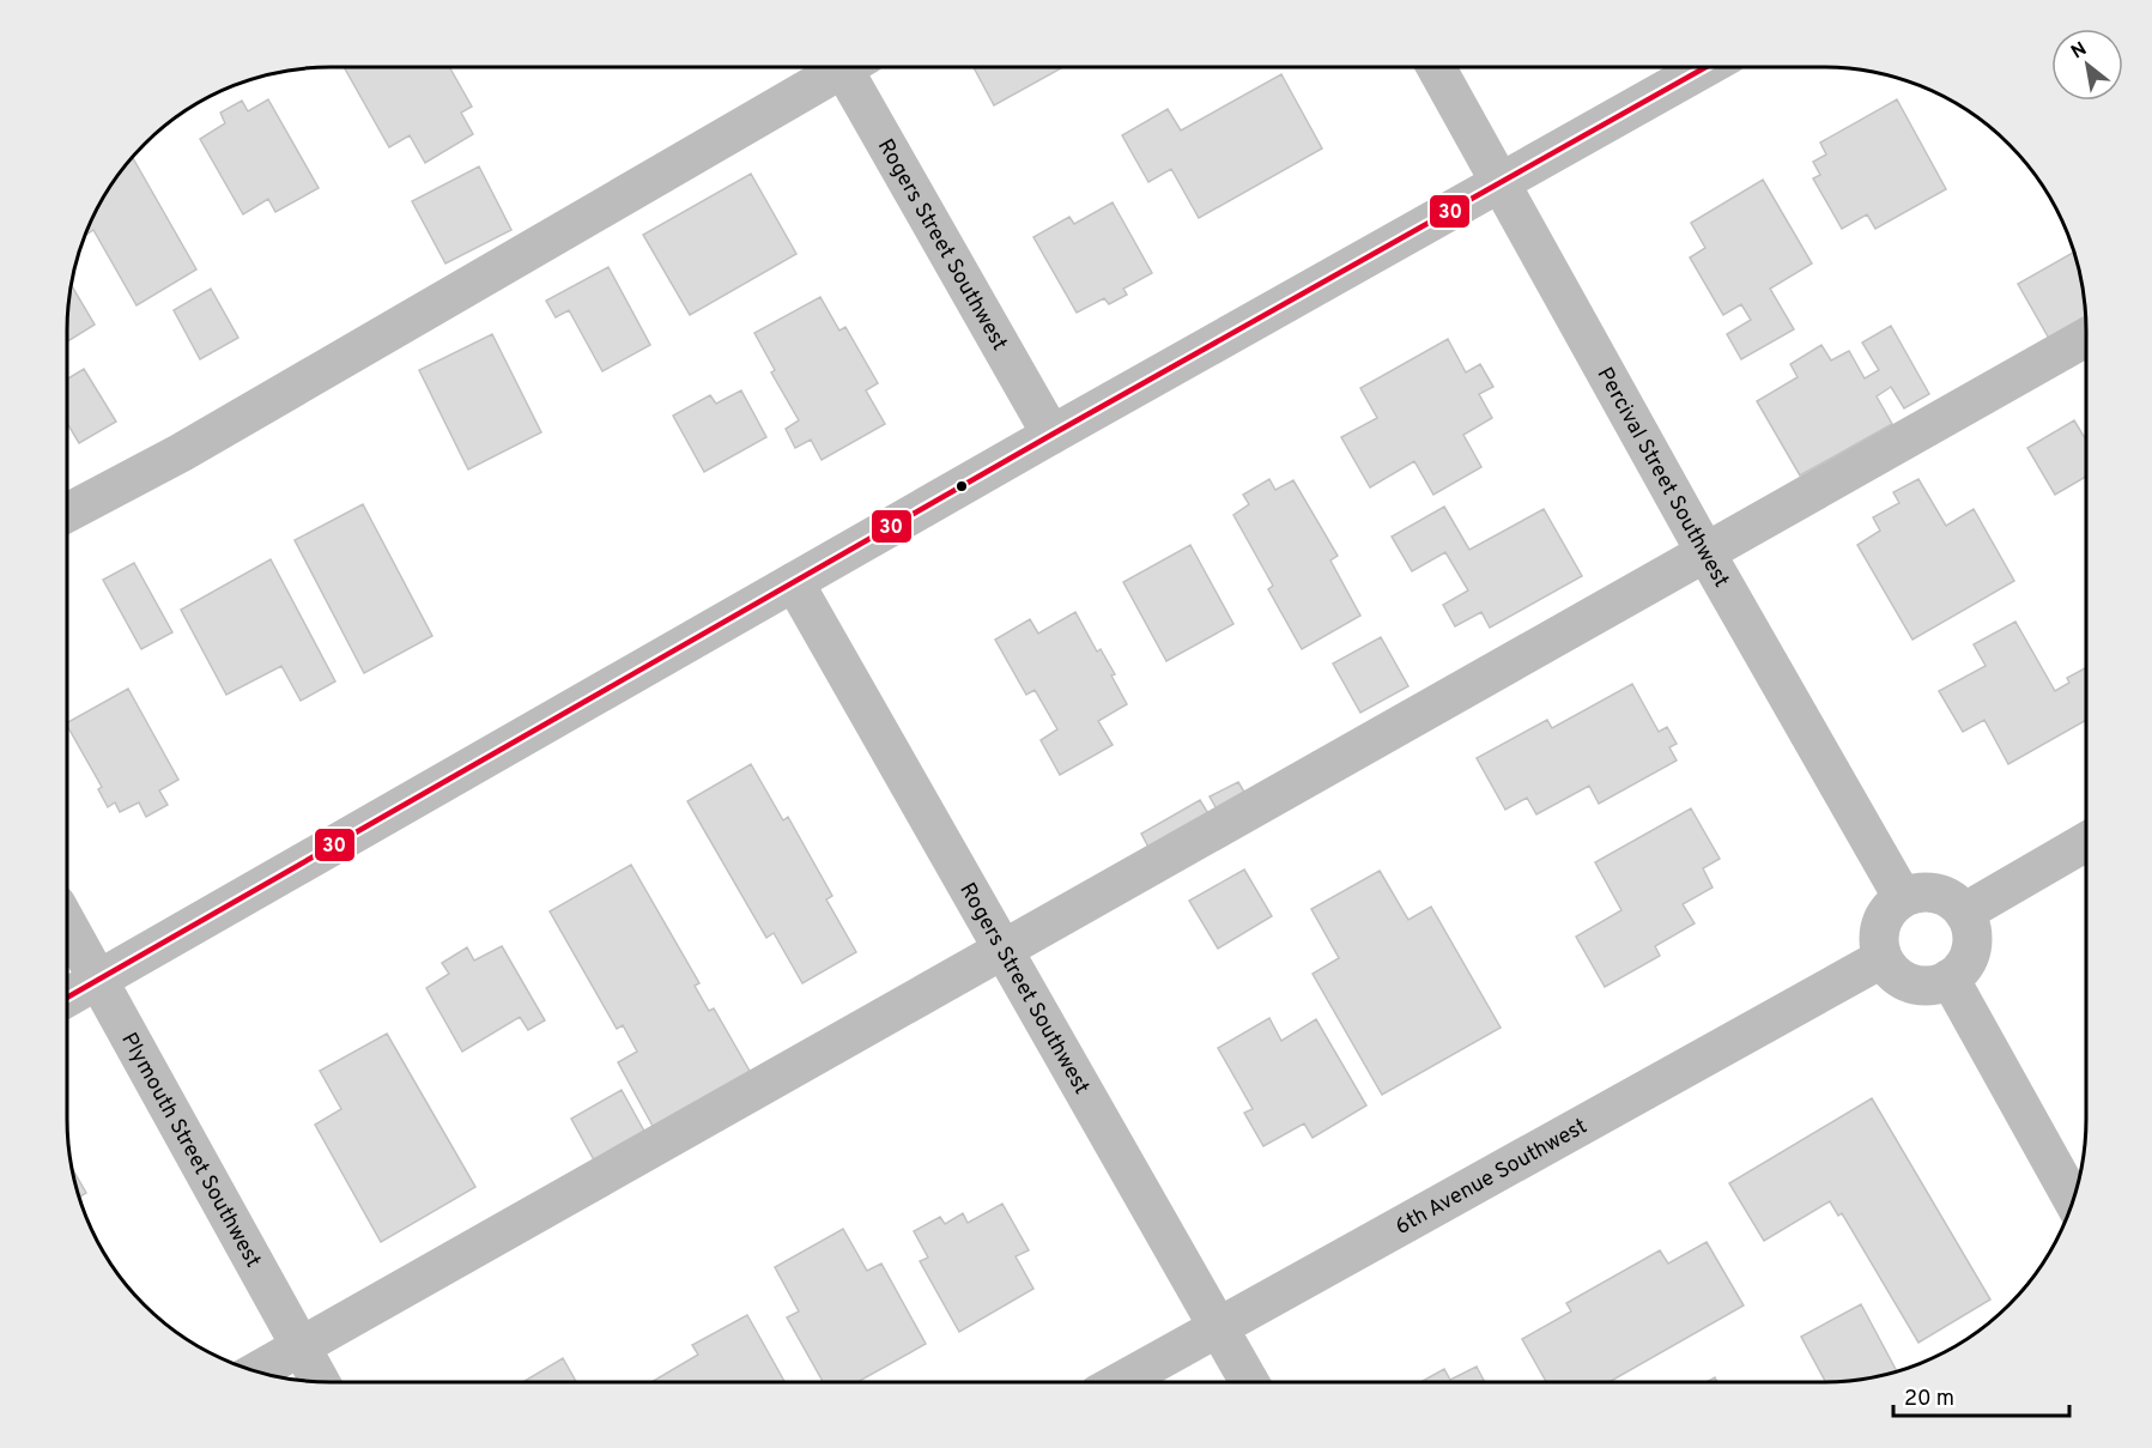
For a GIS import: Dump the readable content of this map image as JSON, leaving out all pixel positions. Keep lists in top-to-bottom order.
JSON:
{
  "streets": {
    "street": [
      "Rogers Street Southwest",
      "Percival Street Southwest",
      "Plymouth Street Southwest",
      "6th Avenue Southwest"
    ]
  },
  "crossings": [
    ["Rogers Street Southwest", "6th Avenue Southwest"],
    ["Percival Street Southwest", "6th Avenue Southwest"]
  ],
  "lines": ["transit line 30"],
  "scale_bar": "20 m",
  "north": "top left"
}
